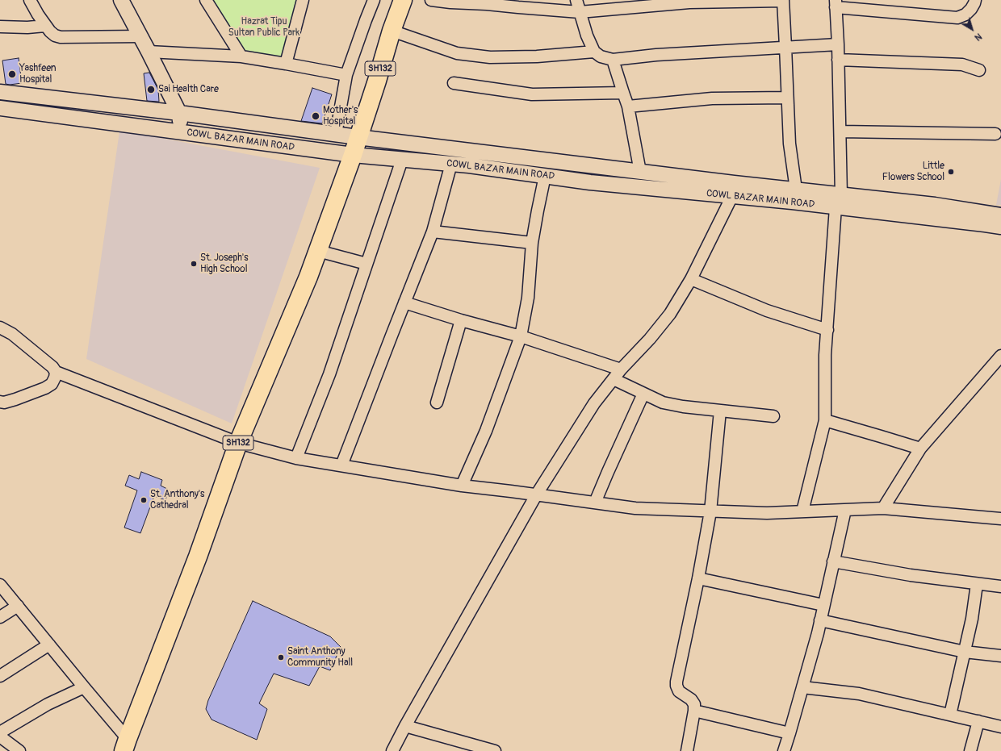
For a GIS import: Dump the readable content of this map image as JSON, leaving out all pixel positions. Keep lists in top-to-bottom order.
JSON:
{
  "streets": {
    "main road": ["SH132"],
    "street": ["COWL BAZAR MAIN ROAD"]
  },
  "crossings": [
    ["SH132", "COWL BAZAR MAIN ROAD"]
  ],
  "parks": ["Hazrat Tipu Sultan Public Park"],
  "places": [
    "Yashfeen Hospital",
    "Sai Health Care",
    "Mother's Hospital",
    "Little Flowers School",
    "St. Joseph's High School",
    "St. Anthony's Cathedral",
    "Saint Anthony Community Hall"
  ],
  "north": "bottom right"
}
